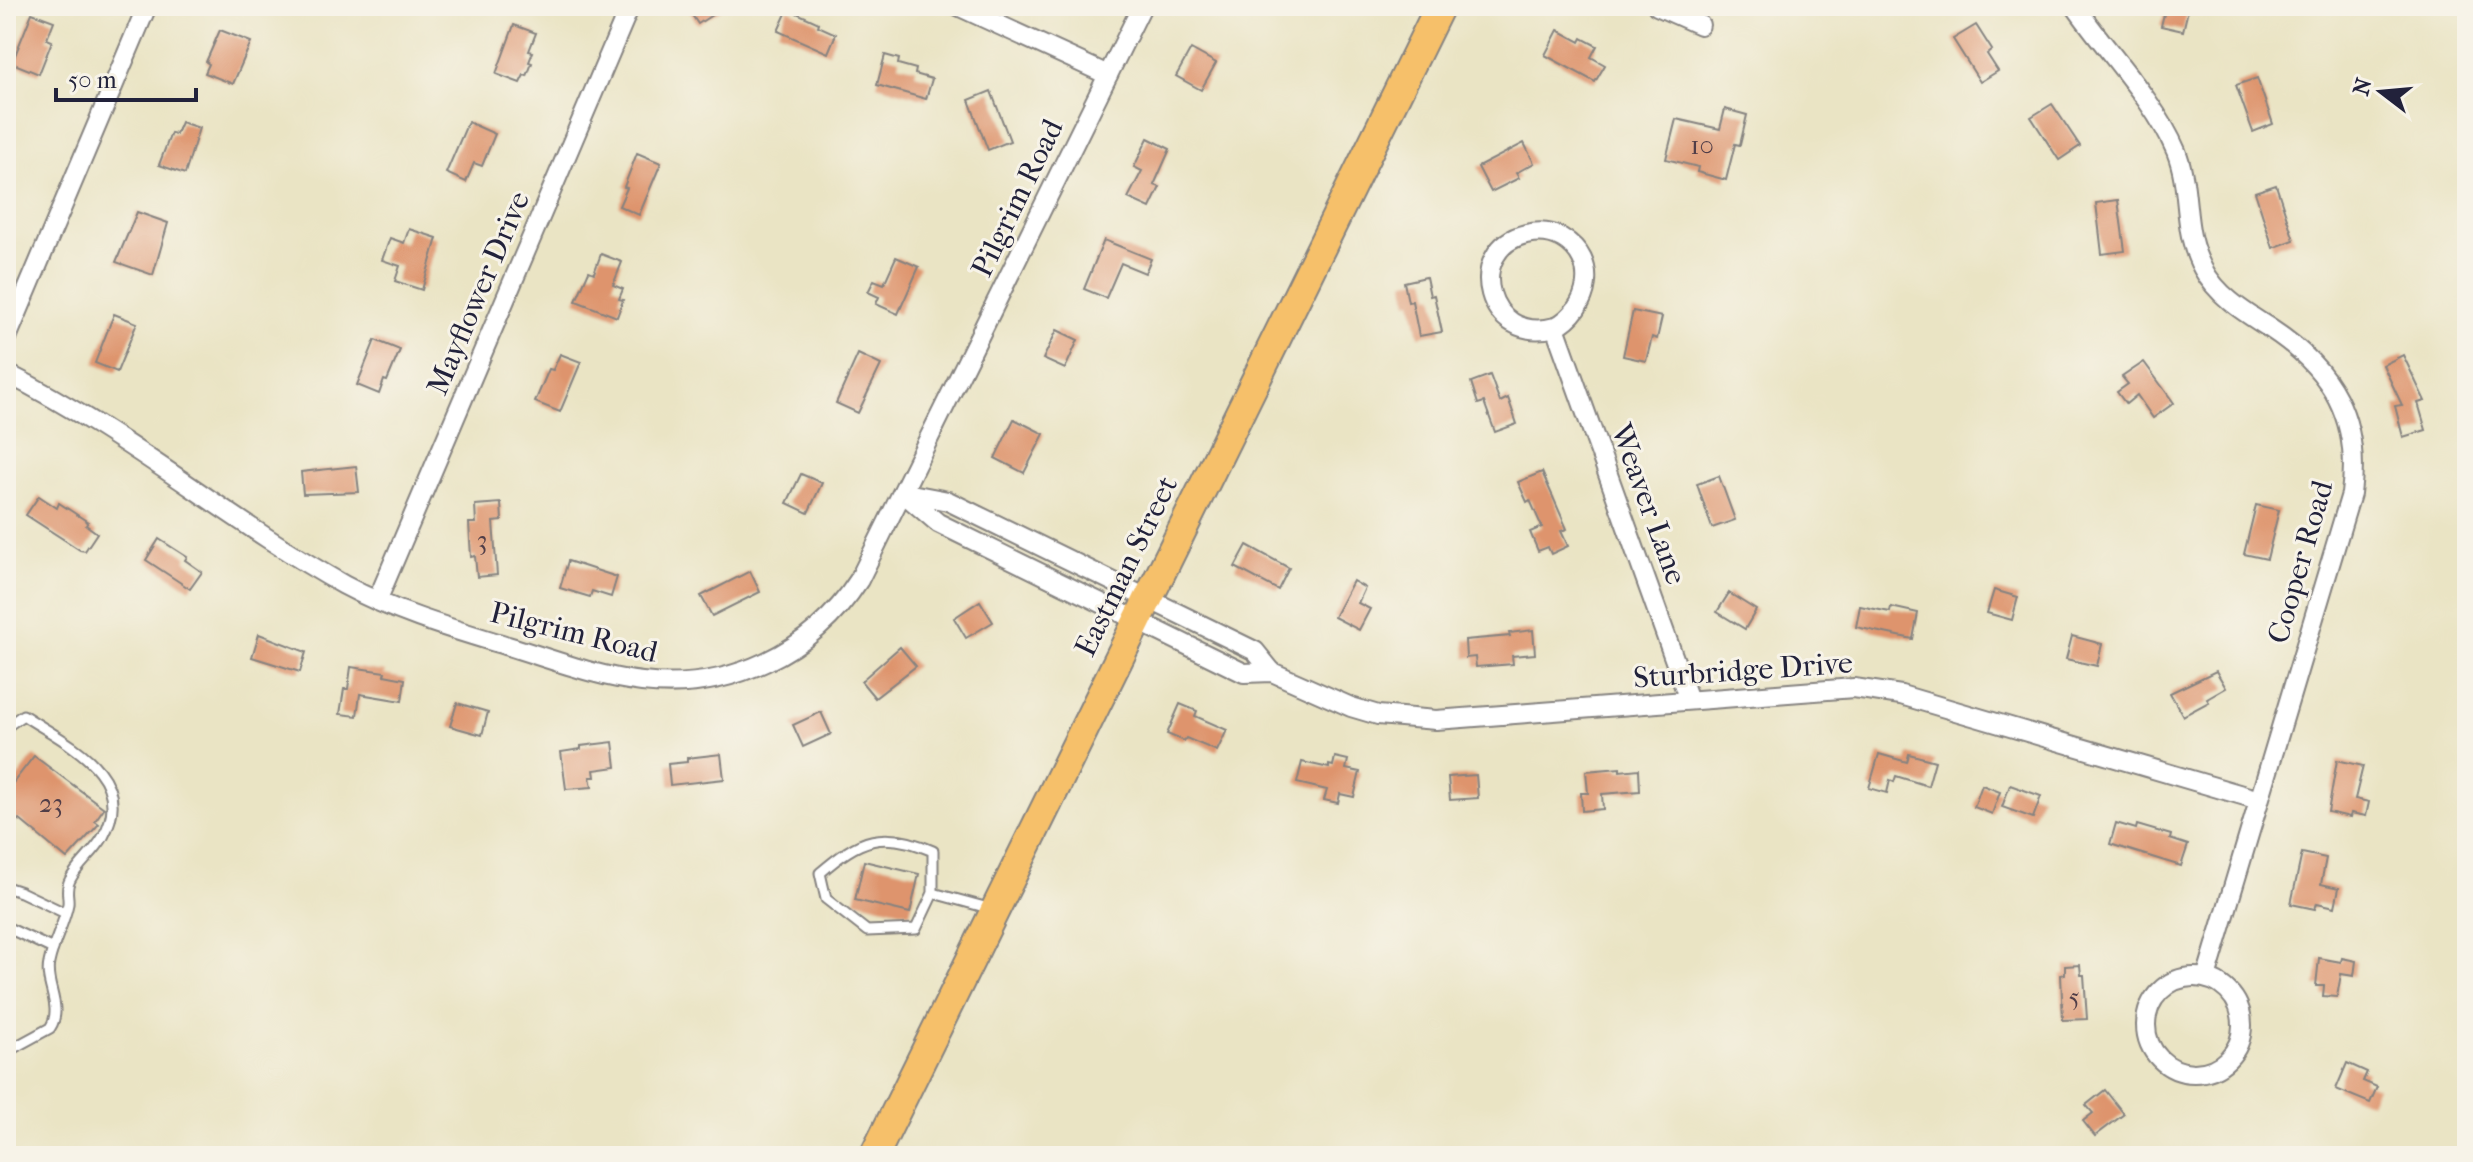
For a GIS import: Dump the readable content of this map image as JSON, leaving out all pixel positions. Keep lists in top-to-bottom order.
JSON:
{
  "streets": {
    "main road": ["Eastman Street"],
    "street": [
      "Pilgrim Road",
      "Mayflower Drive",
      "Weaver Lane",
      "Cooper Road",
      "Sturbridge Drive"
    ]
  },
  "crossings": [
    ["Pilgrim Road", "Mayflower Drive"],
    ["Pilgrim Road", "Sturbridge Drive"],
    ["Weaver Lane", "Sturbridge Drive"],
    ["Cooper Road", "Sturbridge Drive"],
    ["Eastman Street", "Sturbridge Drive"]
  ],
  "house_numbers": [
    "10",
    "3",
    "23",
    "5"
  ],
  "scale_bar": "50 m",
  "north": "left"
}
